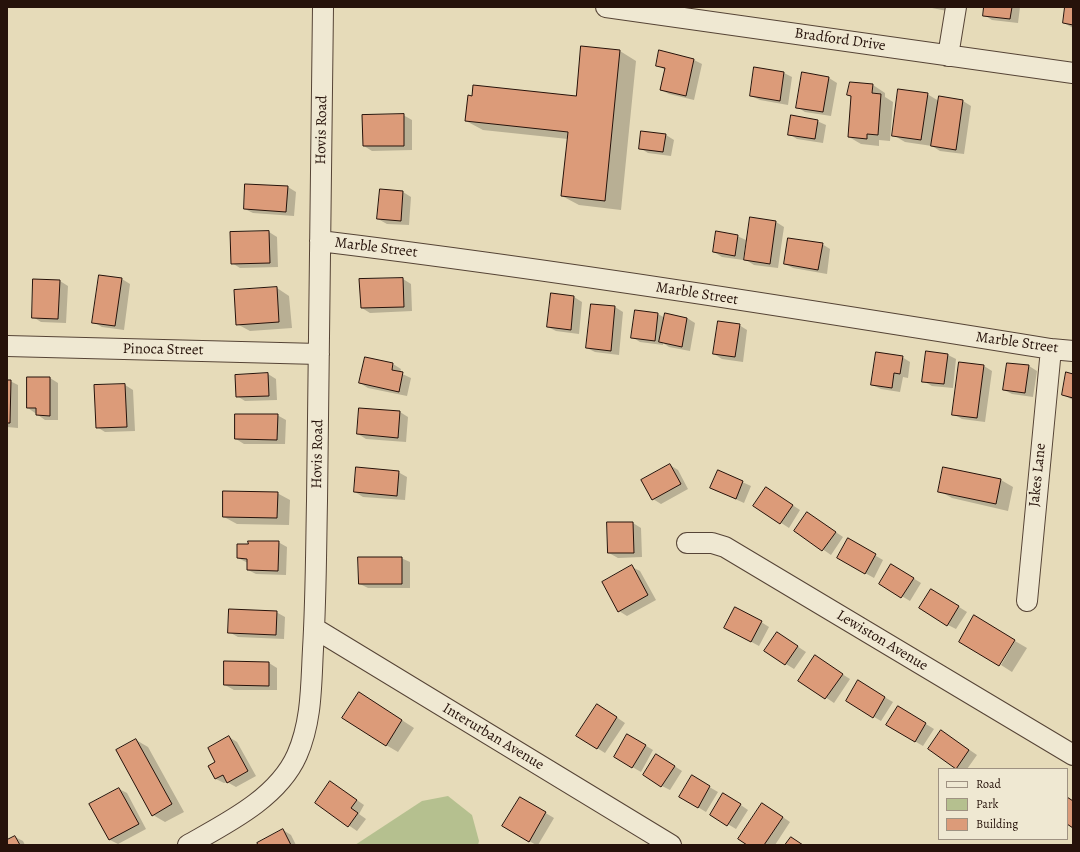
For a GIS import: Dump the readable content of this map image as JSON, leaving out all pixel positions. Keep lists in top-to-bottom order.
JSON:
{
  "streets": {
    "street": [
      "Bradford Drive",
      "Hovis Road",
      "Marble Street",
      "Pinoca Street",
      "Jakes Lane",
      "Lewiston Avenue",
      "Interurban Avenue"
    ]
  },
  "crossings": [
    ["Hovis Road", "Marble Street"],
    ["Hovis Road", "Pinoca Street"],
    ["Hovis Road", "Interurban Avenue"],
    ["Marble Street", "Jakes Lane"]
  ],
  "legend": ["Road", "Park", "Building"]
}
